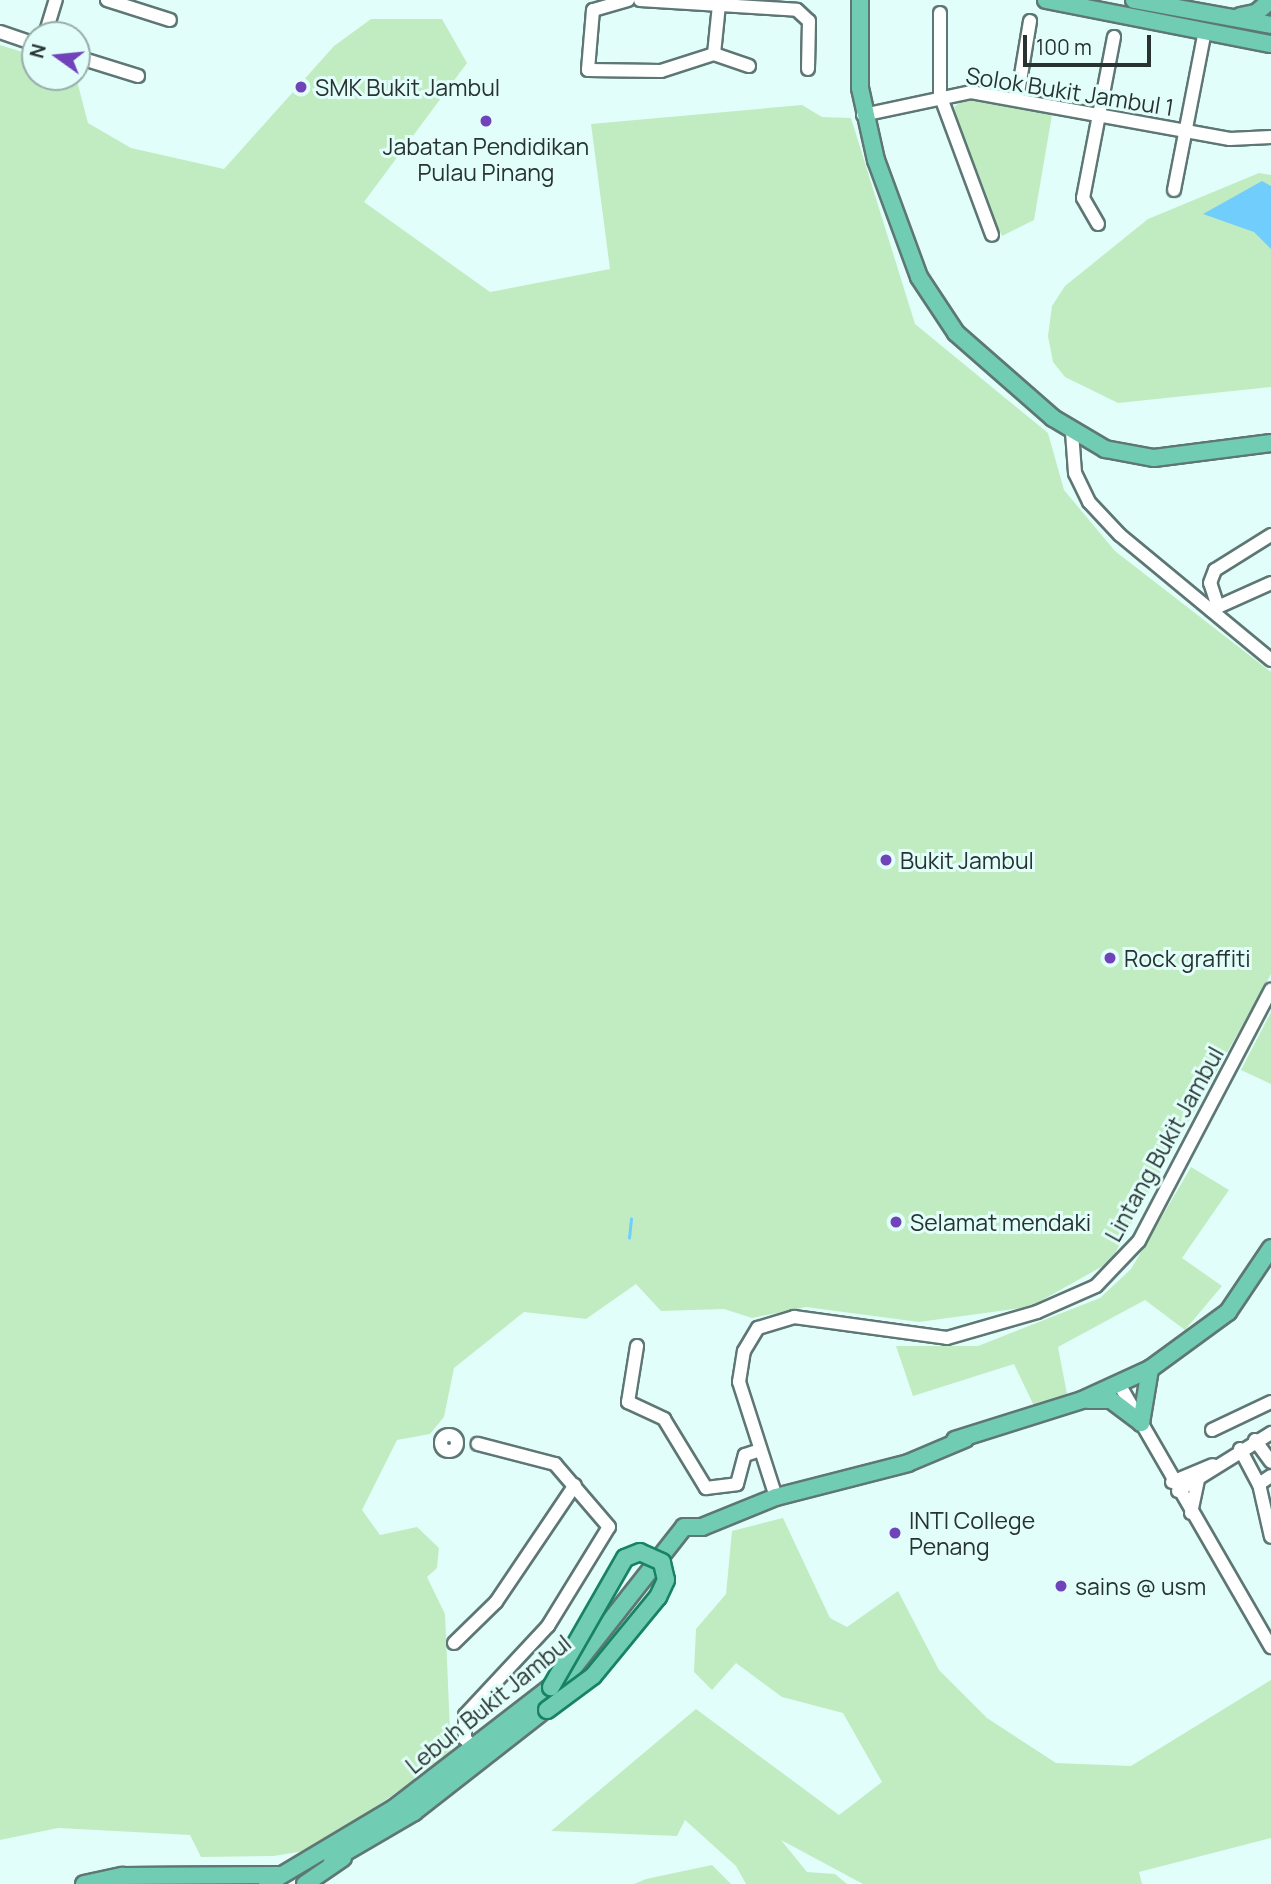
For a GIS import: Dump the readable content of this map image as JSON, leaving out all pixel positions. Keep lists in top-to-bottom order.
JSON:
{
  "streets": {
    "main road": ["Lebuh Bukit Jambul"],
    "street": ["Solok Bukit Jambul 1", "Lintang Bukit Jambul"]
  },
  "crossings": [
    ["Lintang Bukit Jambul", "Lebuh Bukit Jambul"]
  ],
  "places": [
    "SMK Bukit Jambul",
    "Jabatan Pendidikan Pulau Pinang",
    "Bukit Jambul",
    "Rock graffiti",
    "Selamat mendaki",
    "INTI College Penang",
    "sains @ usm"
  ],
  "scale_bar": "100 m",
  "north": "left"
}
